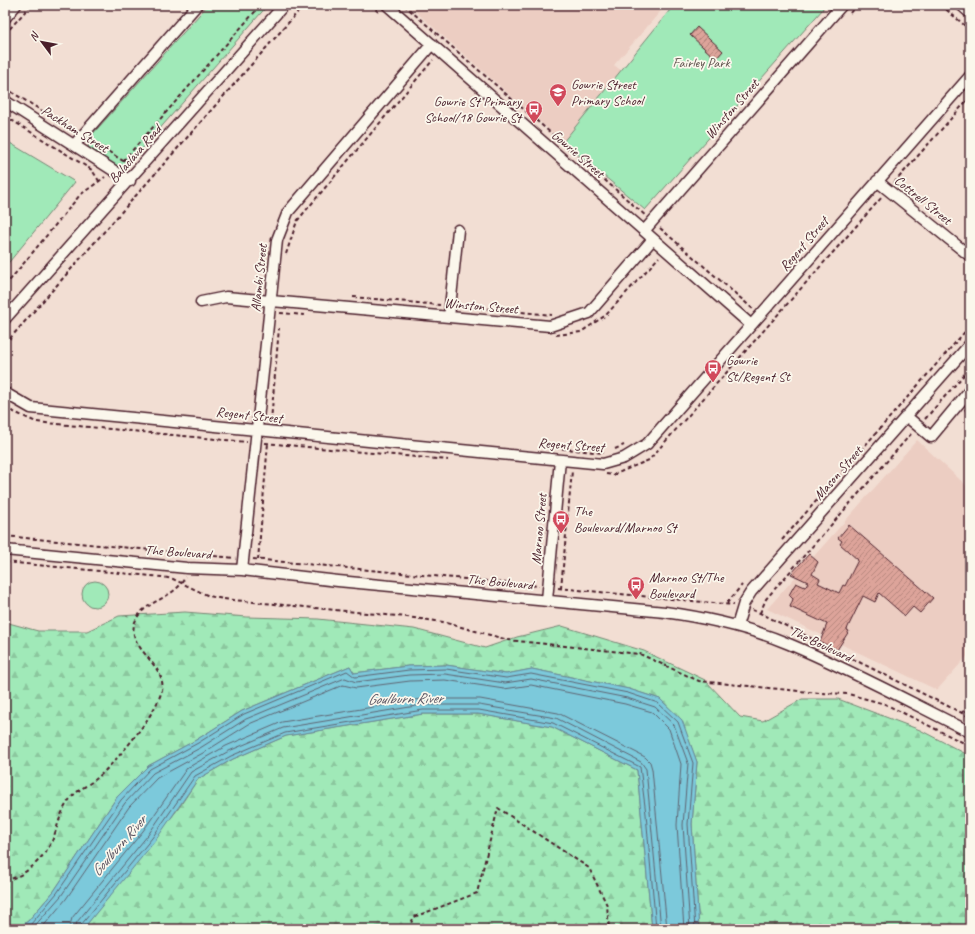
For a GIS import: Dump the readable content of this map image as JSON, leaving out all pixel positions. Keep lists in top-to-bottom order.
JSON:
{
  "streets": {
    "street": [
      "Winston Street",
      "Packham Street",
      "Balaclava Road",
      "Gowrie Street",
      "Cottrell Street",
      "Regent Street",
      "Allambi Street",
      "Mason Street",
      "Marnoo Street",
      "The Boulevard"
    ]
  },
  "crossings": [
    ["Winston Street", "Gowrie Street"],
    ["Winston Street", "Allambi Street"],
    ["Packham Street", "Balaclava Road"],
    ["Gowrie Street", "Regent Street"],
    ["Gowrie Street", "Allambi Street"],
    ["Cottrell Street", "Regent Street"],
    ["Regent Street", "Allambi Street"],
    ["Regent Street", "Marnoo Street"],
    ["Allambi Street", "The Boulevard"],
    ["Mason Street", "The Boulevard"],
    ["Marnoo Street", "The Boulevard"]
  ],
  "water": ["Goulburn River"],
  "parks": ["Fairley Park"],
  "places": {
    "school or university": ["Gowrie Street Primary School"],
    "bus stop": [
      "Gowrie St Primary School/18 Gowrie St",
      "Gowrie St/Regent St",
      "The Boulevard/Marnoo St",
      "Marnoo St/The Boulevard"
    ]
  },
  "north": "top left"
}
